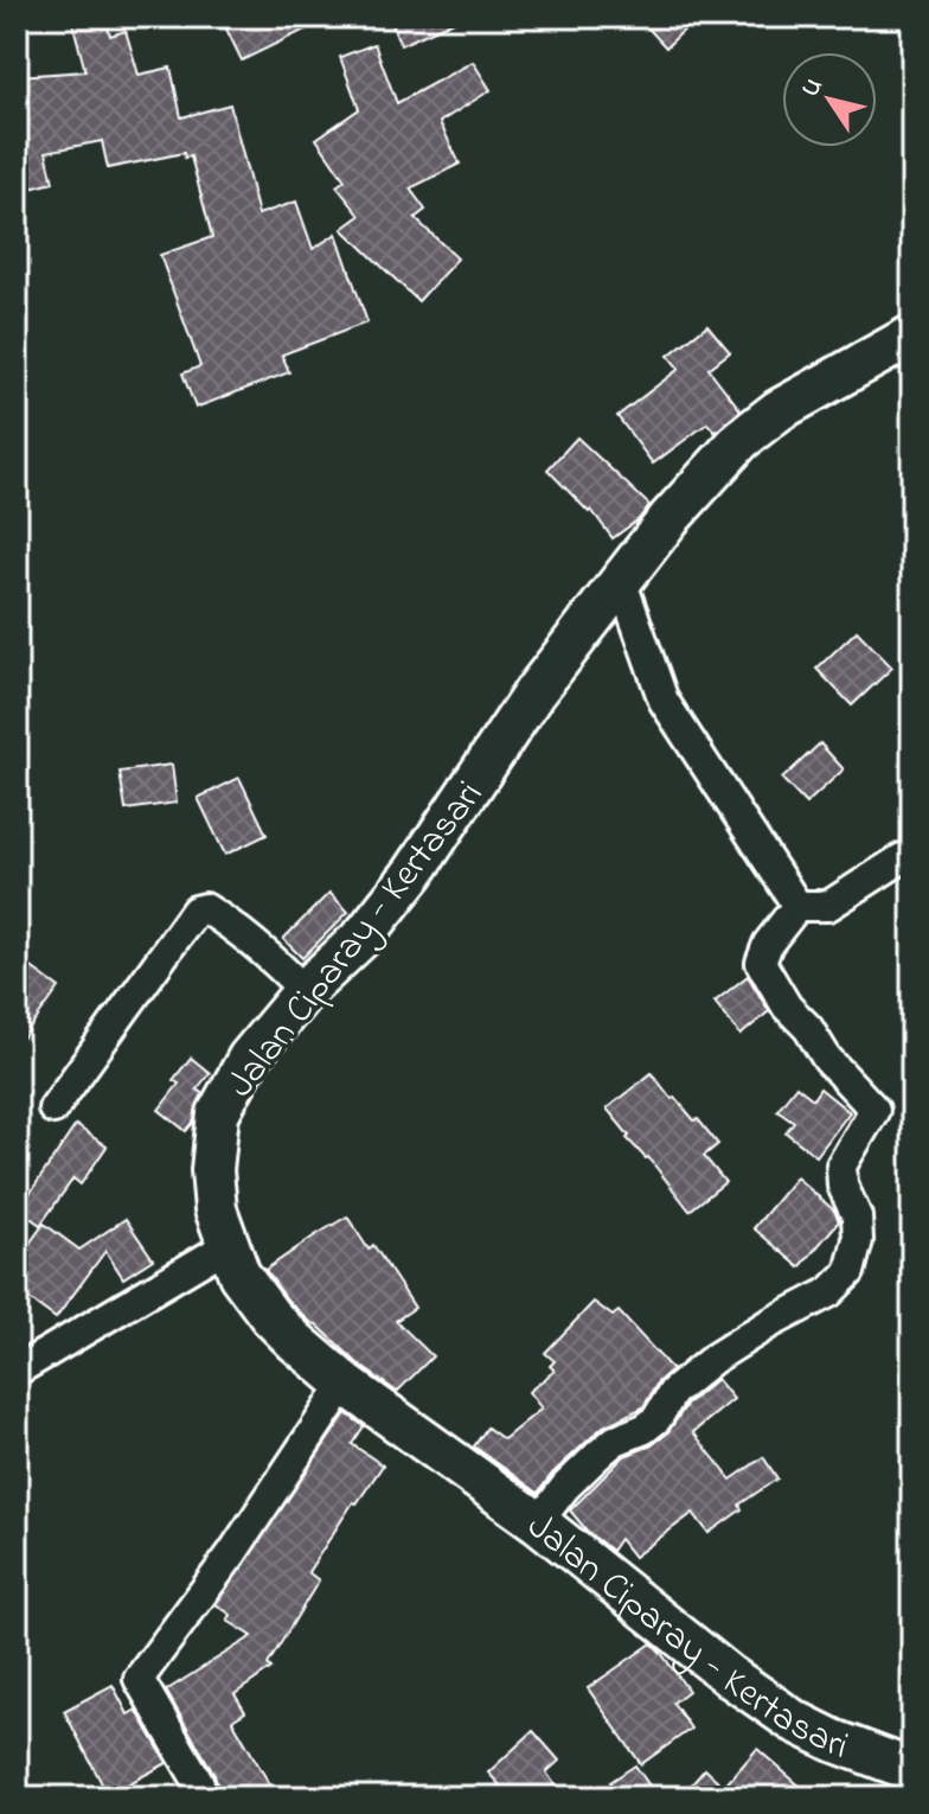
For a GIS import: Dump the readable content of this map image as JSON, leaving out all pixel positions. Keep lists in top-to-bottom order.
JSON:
{
  "streets": {
    "main road": ["Jalan Ciparay - Kertasari"]
  },
  "north": "top left"
}
